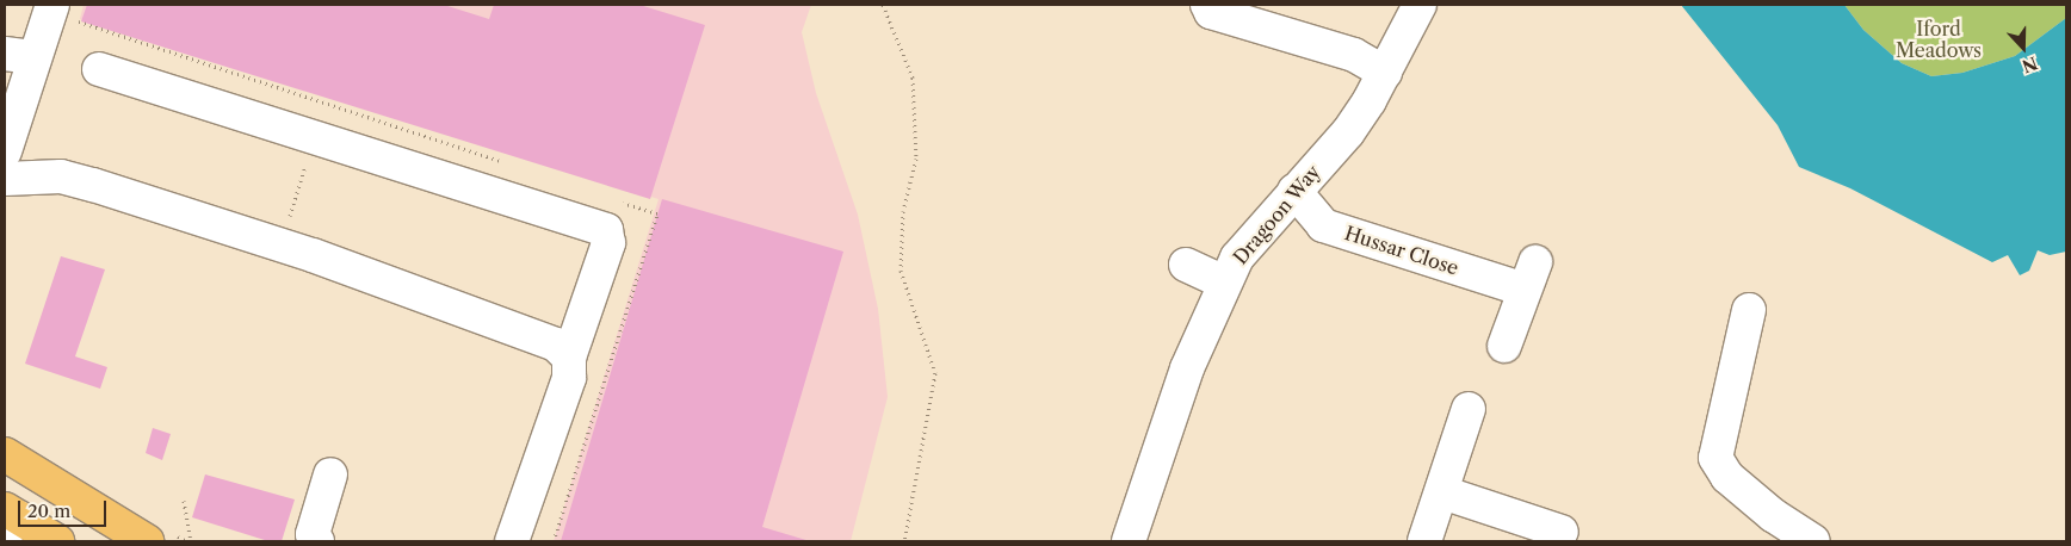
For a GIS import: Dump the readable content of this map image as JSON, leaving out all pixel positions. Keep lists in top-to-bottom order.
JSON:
{
  "streets": {
    "street": ["Dragoon Way", "Hussar Close"]
  },
  "crossings": [
    ["Dragoon Way", "Hussar Close"]
  ],
  "parks": ["Iford Meadows"],
  "scale_bar": "20 m",
  "north": "bottom"
}
